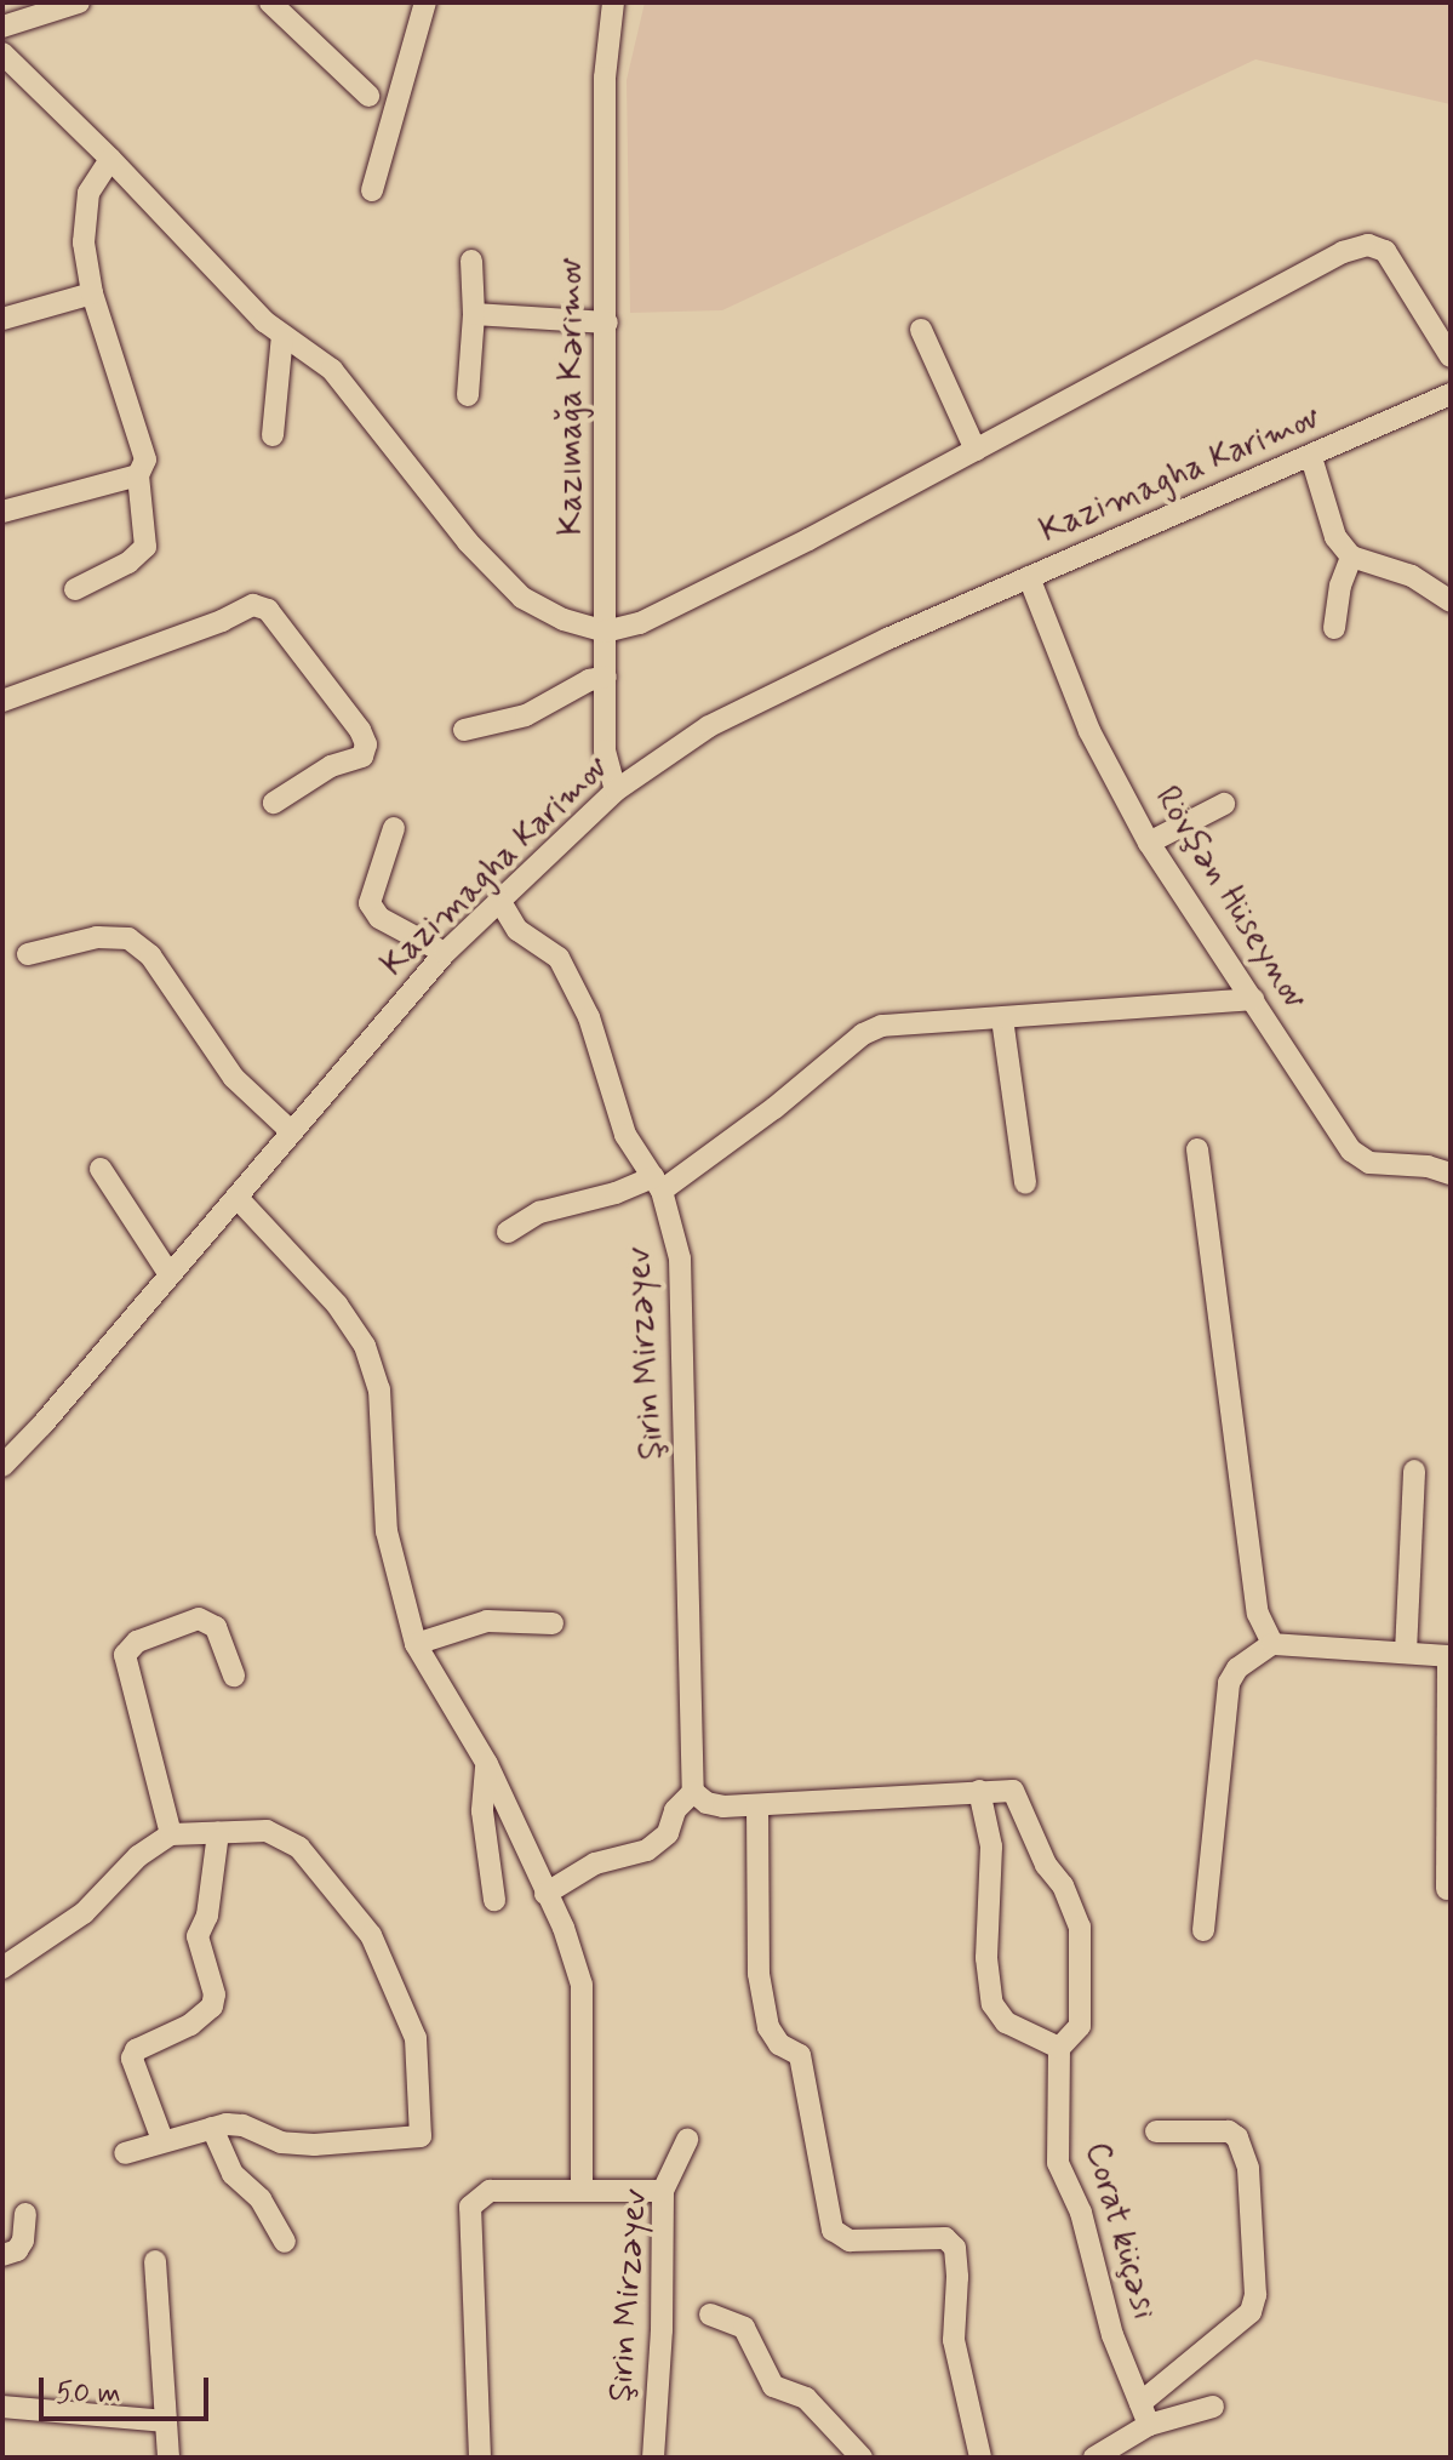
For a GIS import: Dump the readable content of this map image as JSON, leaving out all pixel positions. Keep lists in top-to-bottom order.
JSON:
{
  "streets": {
    "street": [
      "Kazımağa Kərimov",
      "Kazimagha Karimov",
      "Rövşən Hüseynov",
      "Şirin Mirzəyev",
      "Corat küçəsi"
    ]
  },
  "crossings": [
    ["Kazımağa Kərimov", "Kazimagha Karimov"],
    ["Kazimagha Karimov", "Rövşən Hüseynov"],
    ["Kazimagha Karimov", "Şirin Mirzəyev"],
    ["Şirin Mirzəyev", "Corat küçəsi"]
  ],
  "scale_bar": "50 m"
}
